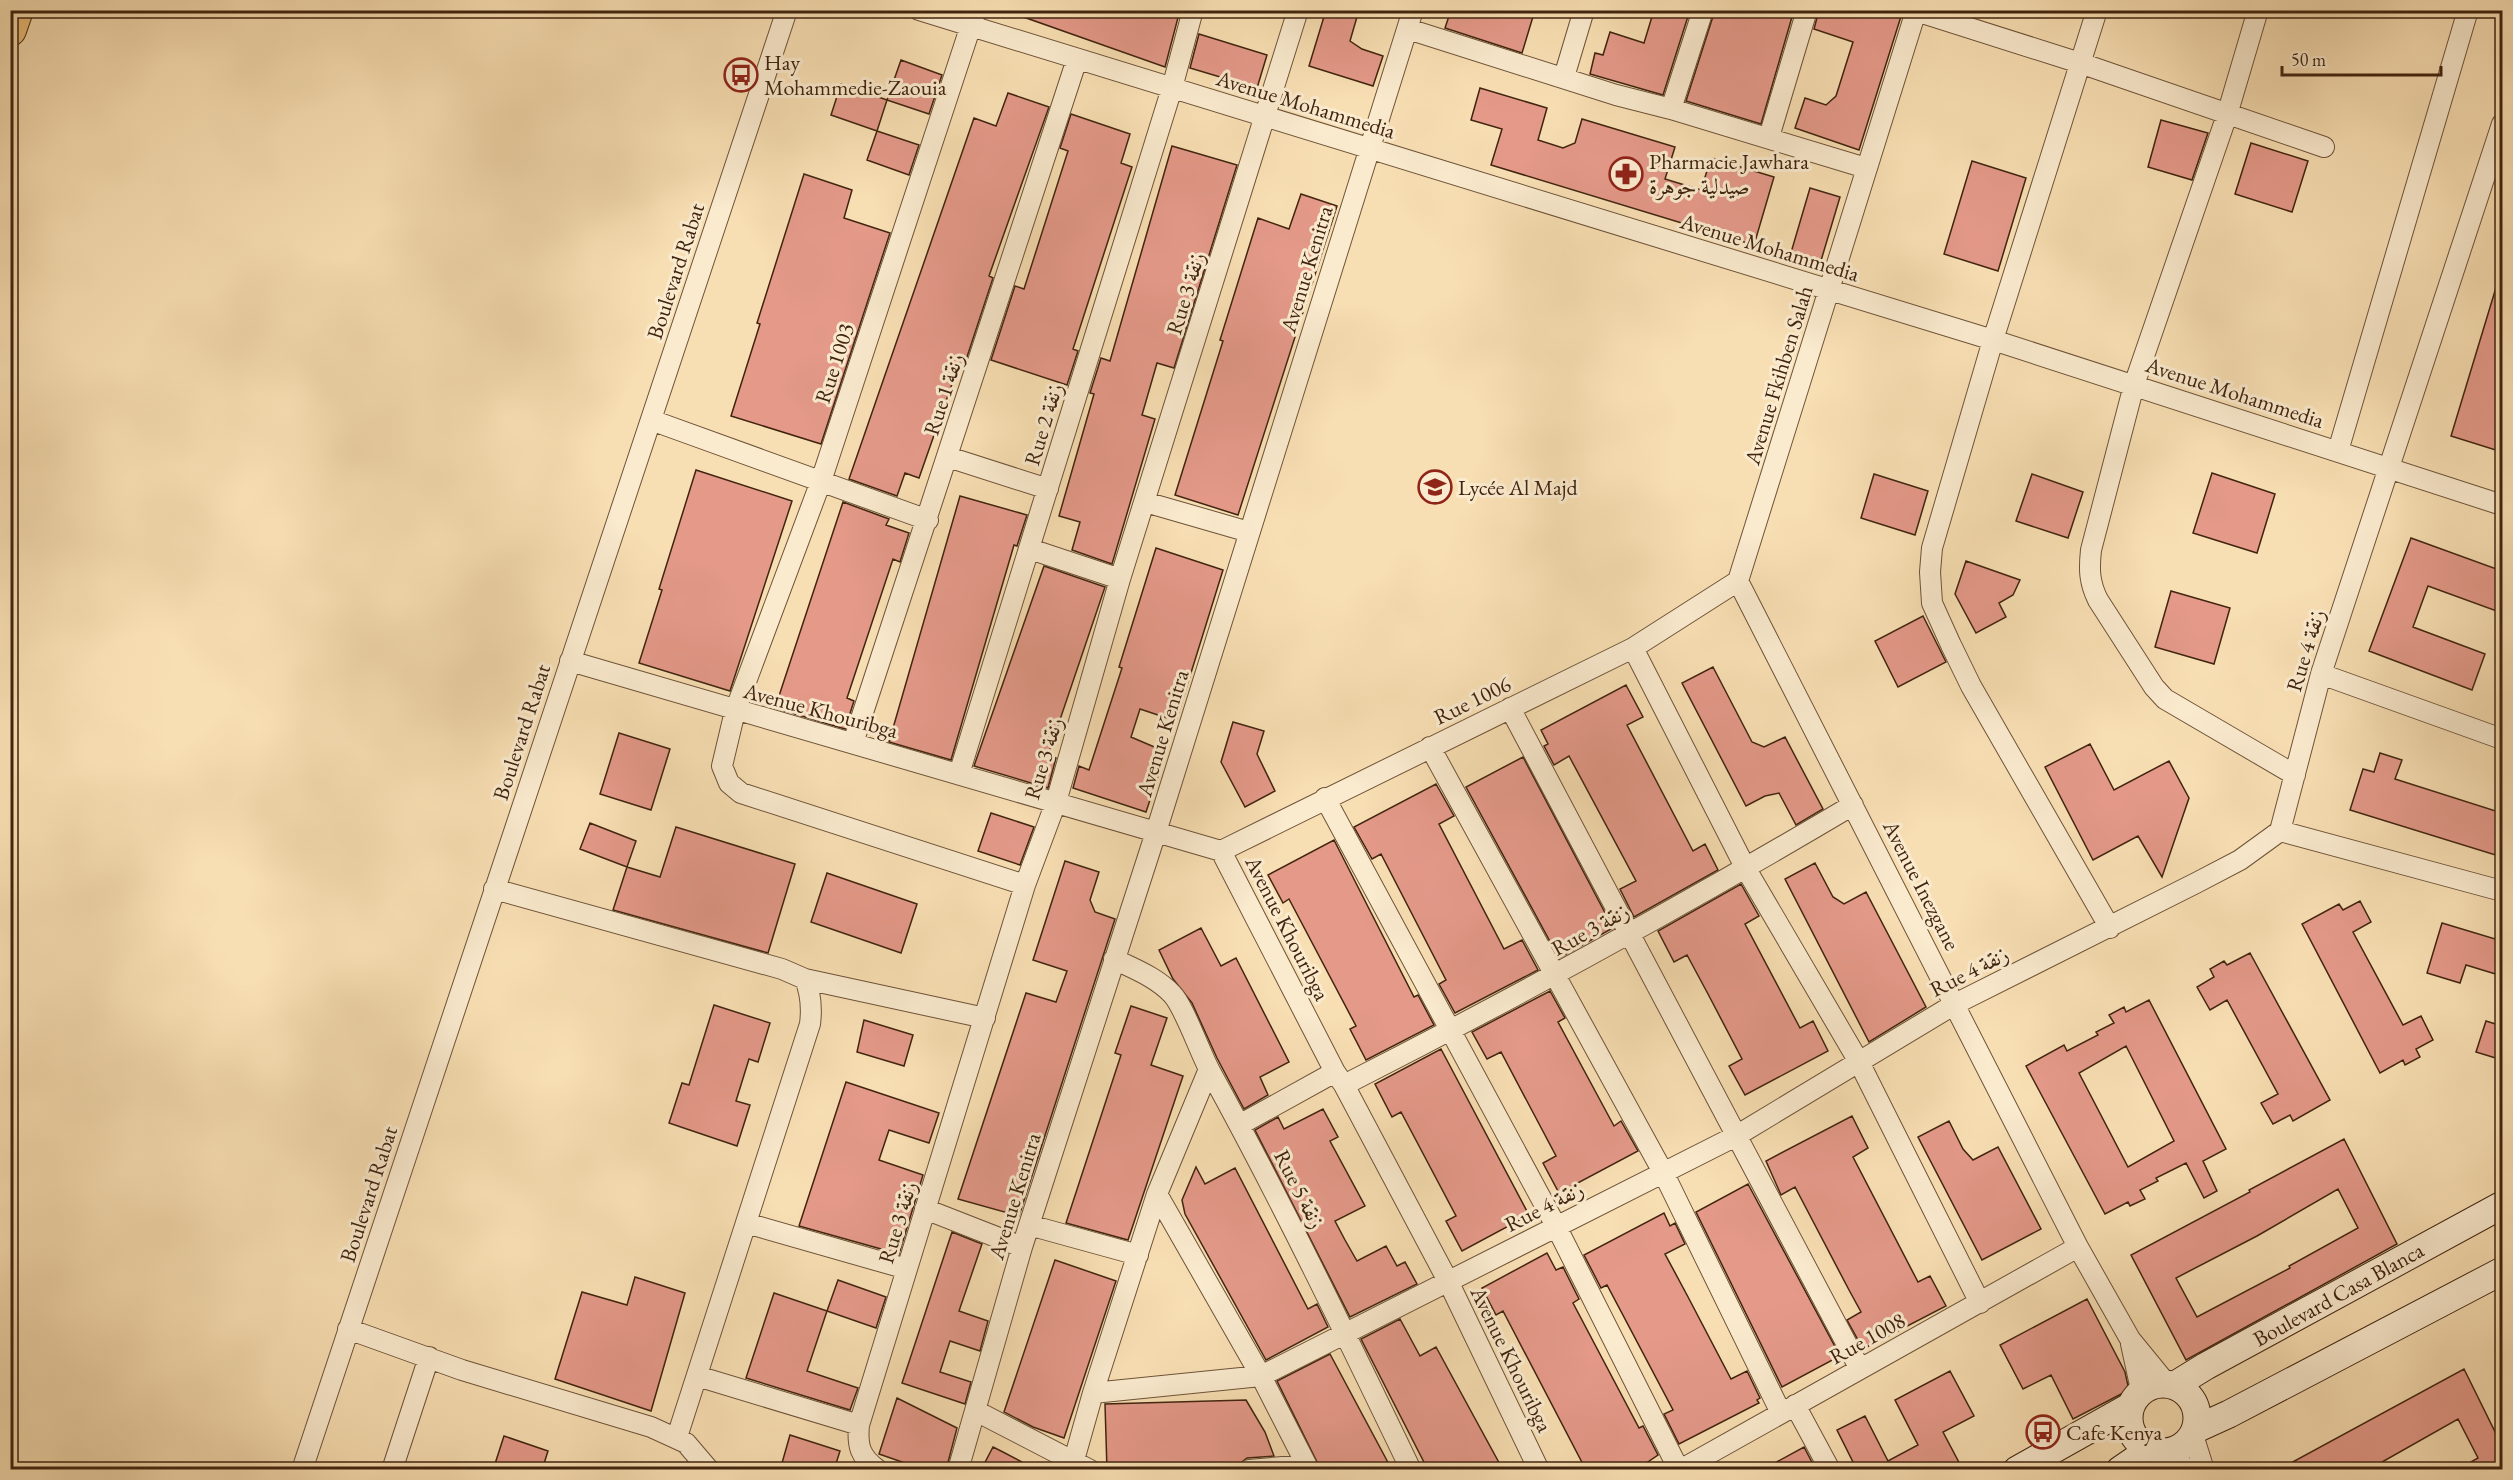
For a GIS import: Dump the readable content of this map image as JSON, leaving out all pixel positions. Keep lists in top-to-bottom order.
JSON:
{
  "streets": {
    "main road": ["Boulevard Casa Blanca"],
    "street": [
      "Avenue Mohammedia",
      "Avenue Kenitra",
      "Boulevard Rabat",
      "Rue 3 زنقة",
      "Rue 1003",
      "Avenue Fkihben Salah",
      "Rue 1 زنقة",
      "Rue 2 زنقة",
      "Rue 4 زنقة",
      "Rue 1006",
      "Avenue Khouribga",
      "Avenue Inezgane",
      "Rue 5 زنقة",
      "Rue 1008"
    ]
  },
  "crossings": [
    ["Avenue Mohammedia", "Avenue Kenitra"],
    ["Avenue Mohammedia", "Rue 3 زنقة"],
    ["Avenue Mohammedia", "Rue 1003"],
    ["Avenue Mohammedia", "Avenue Fkihben Salah"],
    ["Avenue Mohammedia", "Rue 1 زنقة"],
    ["Avenue Mohammedia", "Rue 2 زنقة"],
    ["Avenue Mohammedia", "Rue 4 زنقة"],
    ["Avenue Kenitra", "Avenue Khouribga"],
    ["Avenue Kenitra", "Rue 5 زنقة"],
    ["Boulevard Rabat", "Avenue Khouribga"],
    ["Rue 3 زنقة", "Rue 1003"],
    ["Rue 3 زنقة", "Avenue Khouribga"],
    ["Rue 3 زنقة", "Avenue Inezgane"],
    ["Rue 3 زنقة", "Rue 5 زنقة"],
    ["Rue 1003", "Avenue Khouribga"],
    ["Avenue Fkihben Salah", "Rue 1006"],
    ["Avenue Fkihben Salah", "Avenue Inezgane"],
    ["Rue 1 زنقة", "Avenue Khouribga"],
    ["Rue 2 زنقة", "Avenue Khouribga"],
    ["Rue 4 زنقة", "Avenue Khouribga"],
    ["Rue 4 زنقة", "Avenue Inezgane"],
    ["Rue 4 زنقة", "Rue 5 زنقة"],
    ["Rue 1006", "Avenue Khouribga"],
    ["Rue 1006", "Avenue Inezgane"],
    ["Avenue Inezgane", "Boulevard Casa Blanca"],
    ["Avenue Inezgane", "Rue 1008"]
  ],
  "places": {
    "bus stop": ["Hay Mohammedie-Zaouia", "Cafe Kenya"],
    "pharmacy": ["Pharmacie Jawhara صيدلية جوهرة"],
    "school or university": ["Lycée Al Majd"]
  },
  "scale_bar": "50 m"
}
